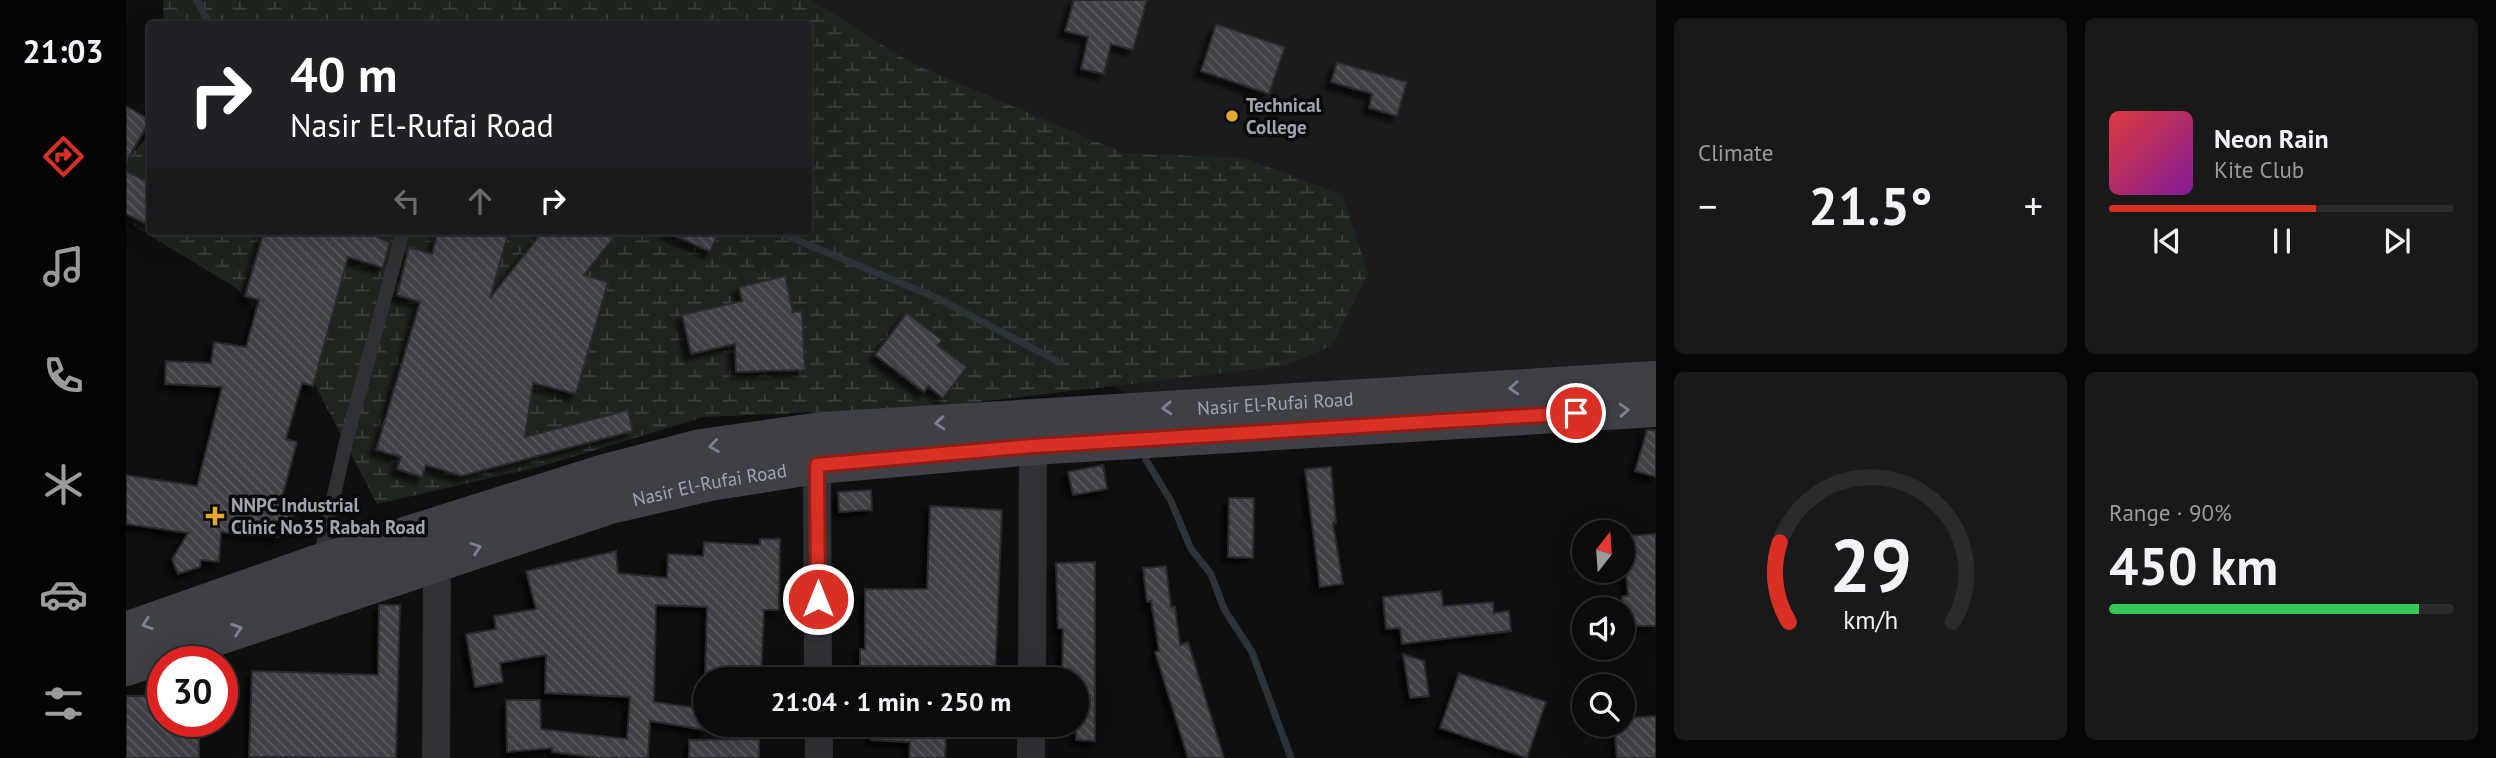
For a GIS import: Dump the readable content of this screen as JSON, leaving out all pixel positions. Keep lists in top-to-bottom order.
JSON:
{
  "streets": {
    "main road": ["Nasir El-Rufai Road"]
  },
  "places": {
    "other": ["Technical College"],
    "health": ["NNPC Industrial Clinic No35 Rabah Road"]
  },
  "north": "top",
  "page": {
    "tabs": "21:03",
    "tile": [
      "Climate",
      ["Range · 90%", "450 km"]
    ],
    "turn": ["40 m", "Nasir El-Rufai Road"],
    "song": ["Neon Rain", "Kite Club"],
    "heat": ["−", "21.5°", "+"],
    "limit": "30",
    "trip": "21:04 · 1 min · 250 m",
    "gauge": ["29", "km/h"]
  }
}
